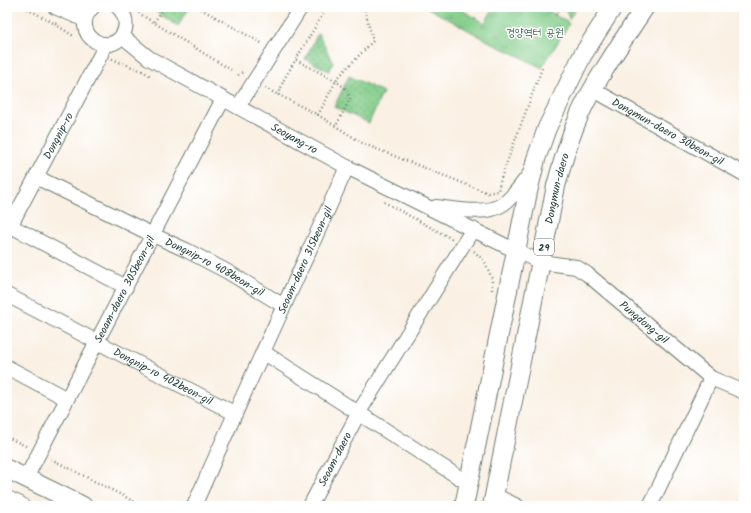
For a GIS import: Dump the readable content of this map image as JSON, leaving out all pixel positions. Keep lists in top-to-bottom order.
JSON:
{
  "streets": {
    "main road": ["Dongmun-daero", "29"],
    "street": [
      "Dongmun-daero 30beon-gil",
      "Dongnip-ro",
      "Seoyang-ro",
      "Seoam-daero 315beon-gil",
      "Dongnip-ro 408beon-gil",
      "Seoam-daero 305beon-gil",
      "Pungdong-gil",
      "Dongnip-ro 402beon-gil",
      "Seoam-daero"
    ]
  },
  "crossings": [
    ["Dongmun-daero 30beon-gil", "Dongmun-daero"],
    ["Dongnip-ro", "Dongnip-ro 408beon-gil"],
    ["Dongnip-ro", "Seoam-daero 305beon-gil"],
    ["Seoyang-ro", "Dongmun-daero"],
    ["Seoyang-ro", "29"],
    ["Seoyang-ro", "Seoam-daero 315beon-gil"],
    ["Seoyang-ro", "Seoam-daero 305beon-gil"],
    ["Seoyang-ro", "Pungdong-gil"],
    ["Dongmun-daero", "Pungdong-gil"],
    ["Seoam-daero 315beon-gil", "Dongnip-ro 408beon-gil"],
    ["Seoam-daero 315beon-gil", "Dongnip-ro 402beon-gil"],
    ["Dongnip-ro 408beon-gil", "Seoam-daero 305beon-gil"],
    ["Seoam-daero 305beon-gil", "Dongnip-ro 402beon-gil"]
  ],
  "parks": ["경양역터 공원"]
}
